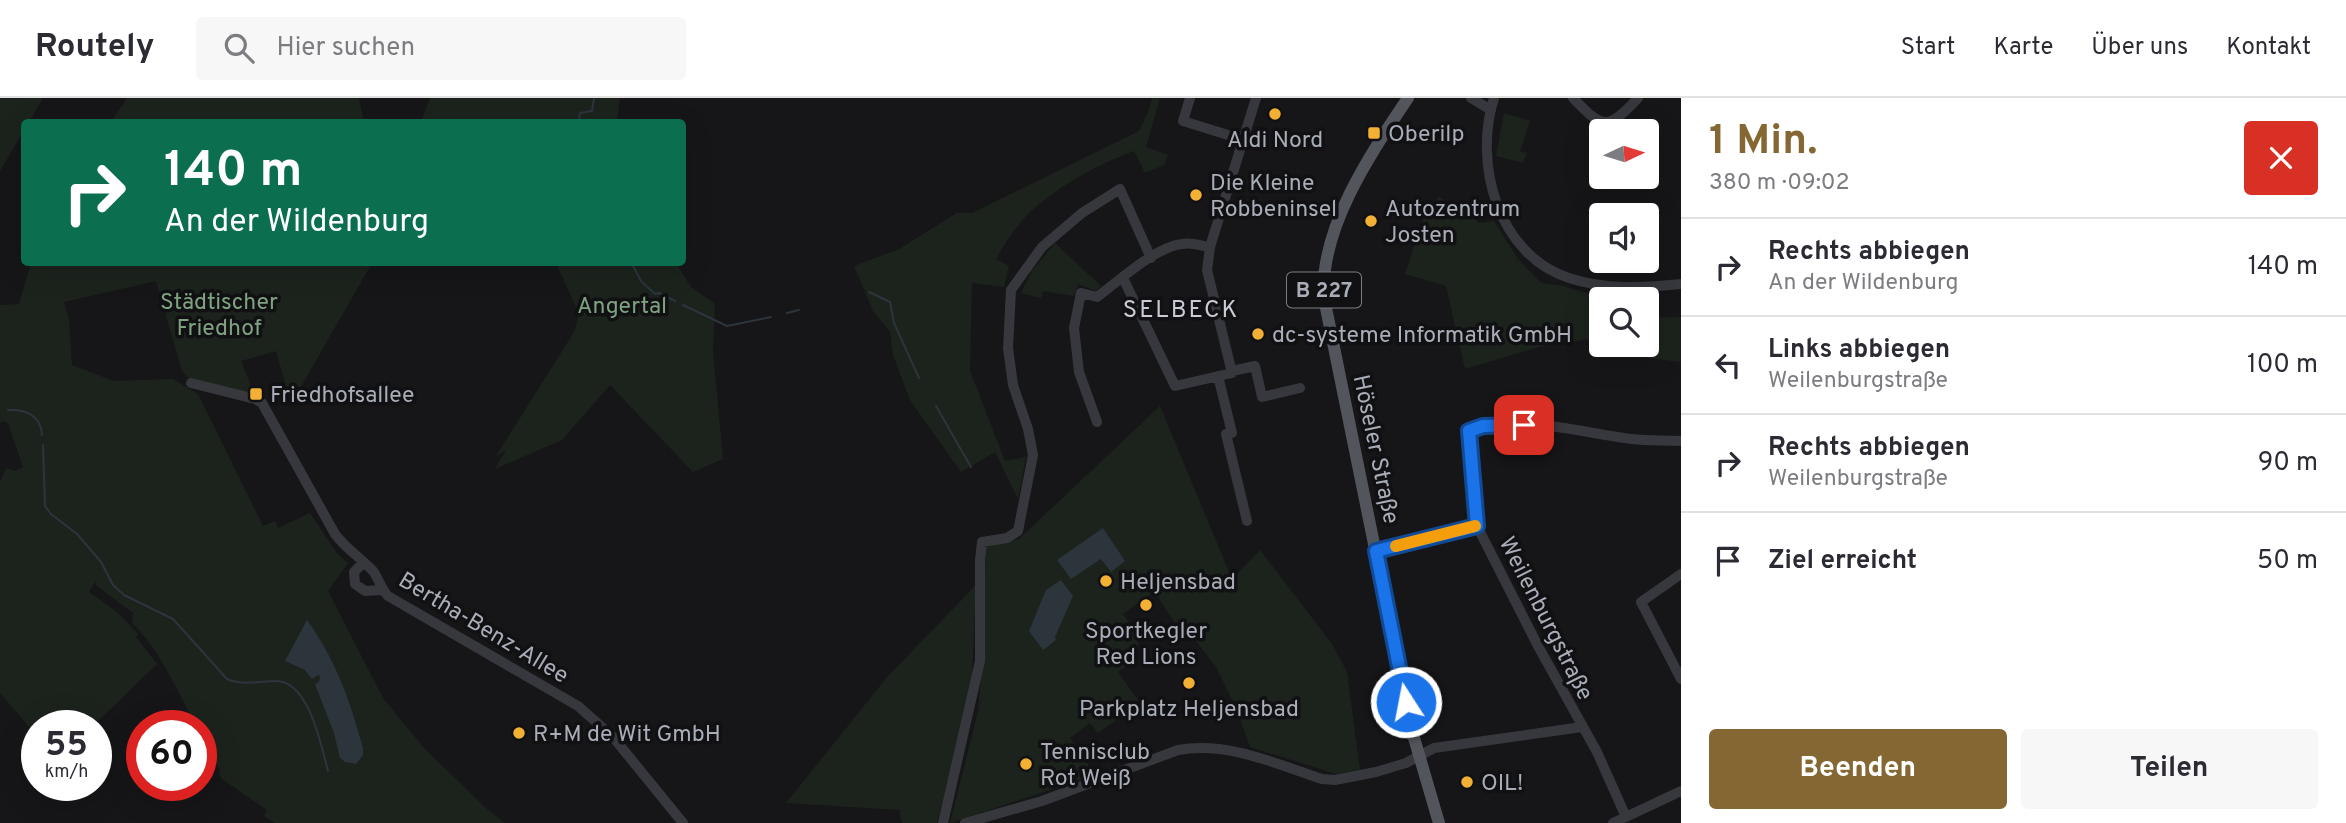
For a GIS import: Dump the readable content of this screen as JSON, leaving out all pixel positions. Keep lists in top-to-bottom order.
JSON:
{
  "streets": {
    "main road": ["B 227", "Höseler Straße"],
    "street": ["Weilenburgstraße", "Bertha-Benz-Allee"]
  },
  "districts": ["SELBECK"],
  "parks": ["Städtischer Friedhof", "Angertal"],
  "places": {
    "other": [
      "Aldi Nord",
      "Die Kleine Robbeninsel",
      "Autozentrum Josten",
      "dc-systeme Informatik GmbH",
      "Heljensbad",
      "Sportkegler Red Lions",
      "Parkplatz Heljensbad",
      "R+M de Wit GmbH",
      "Tennisclub Rot Weiß",
      "OIL!"
    ],
    "transit": ["Oberilp", "Friedhofsallee"]
  },
  "north": "right",
  "page": {
    "header": "Routely",
    "search": "Hier suchen",
    "nav": [
      "Start",
      "Karte",
      "Über uns",
      "Kontakt"
    ],
    "heading": ["1 Min.", "380 m · 09:02"],
    "turn": ["140 m", "An der Wildenburg"],
    "list": [
      {
        "name": "Rechts abbiegen",
        "note": "An der Wildenburg",
        "value": "140 m"
      },
      {
        "name": "Links abbiegen",
        "note": "Weilenburgstraße",
        "value": "100 m"
      },
      {
        "name": "Rechts abbiegen",
        "note": "Weilenburgstraße",
        "value": "90 m"
      },
      {
        "name": "Ziel erreicht",
        "value": "50 m"
      }
    ],
    "speed": "55 km/h",
    "limit": "60",
    "buttons": ["Beenden", "Teilen"]
  }
}
